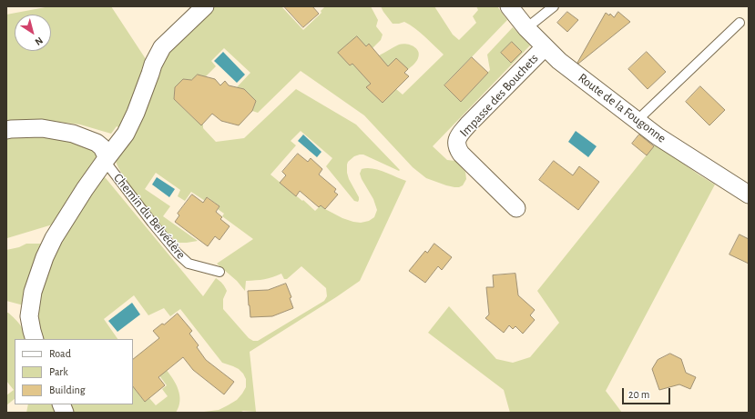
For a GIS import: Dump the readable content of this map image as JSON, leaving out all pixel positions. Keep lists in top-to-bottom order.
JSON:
{
  "streets": {
    "street": ["Impasse des Bouchets", "Route de la Fougonne", "Chemin du Belvédère"]
  },
  "crossings": [
    ["Impasse des Bouchets", "Route de la Fougonne"]
  ],
  "legend": ["Road", "Park", "Building"],
  "scale_bar": "20 m",
  "north": "bottom right"
}
